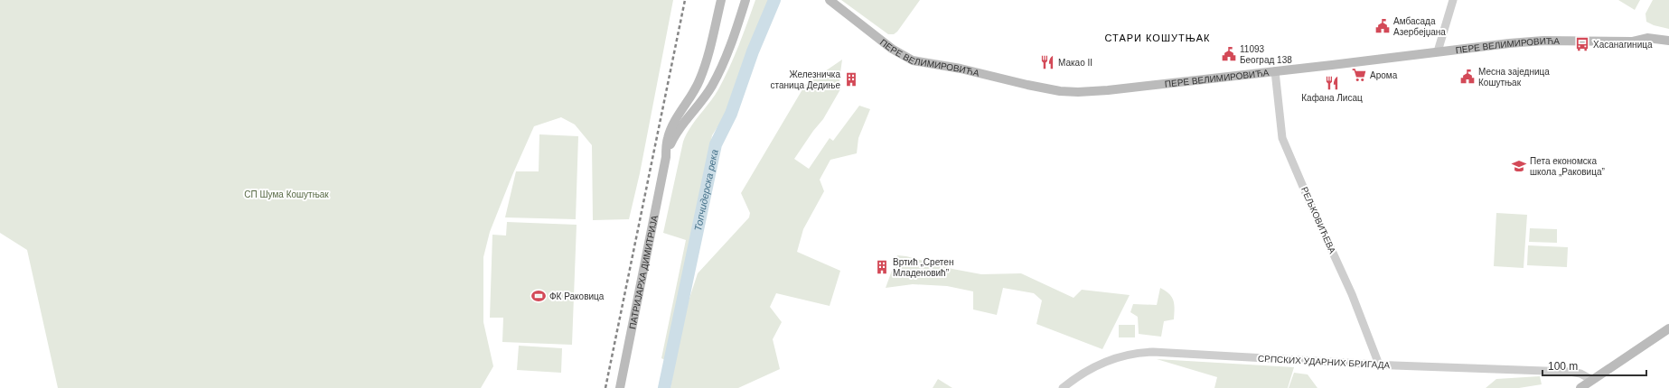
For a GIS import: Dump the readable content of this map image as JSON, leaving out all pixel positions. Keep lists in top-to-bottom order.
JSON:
{
  "streets": {
    "main road": ["ПЕРЕ ВЕЛИМИРОВИЋА", "ПАТРИЈАРХА ДИМИТРИЈА"],
    "street": ["РЕЉКОВИЋЕВА", "СРПСКИХ УДАРНИХ БРИГАДА"]
  },
  "crossings": [
    ["ПЕРЕ ВЕЛИМИРОВИЋА", "РЕЉКОВИЋЕВА"],
    ["РЕЉКОВИЋЕВА", "СРПСКИХ УДАРНИХ БРИГАДА"]
  ],
  "districts": ["СТАРИ КОШУТЊАК"],
  "water": ["Топчидерска река"],
  "parks": ["СП Шума Кошутњак"],
  "places": {
    "public building": ["Амбасада Азербејџана", "11093 Београд 138", "Месна заједница Кошутњак"],
    "bus stop": ["Хасанагиница"],
    "restaurant": ["Макао II", "Кафана Лисац"],
    "supermarket": ["Арома"],
    "building": ["Железничка станица Дедиње", "Вртић „Сретен Младеновић”"],
    "school or university": ["Пета економска школа „Раковица”"],
    "sports": ["ФК Раковица"]
  },
  "scale_bar": "100 m"
}
